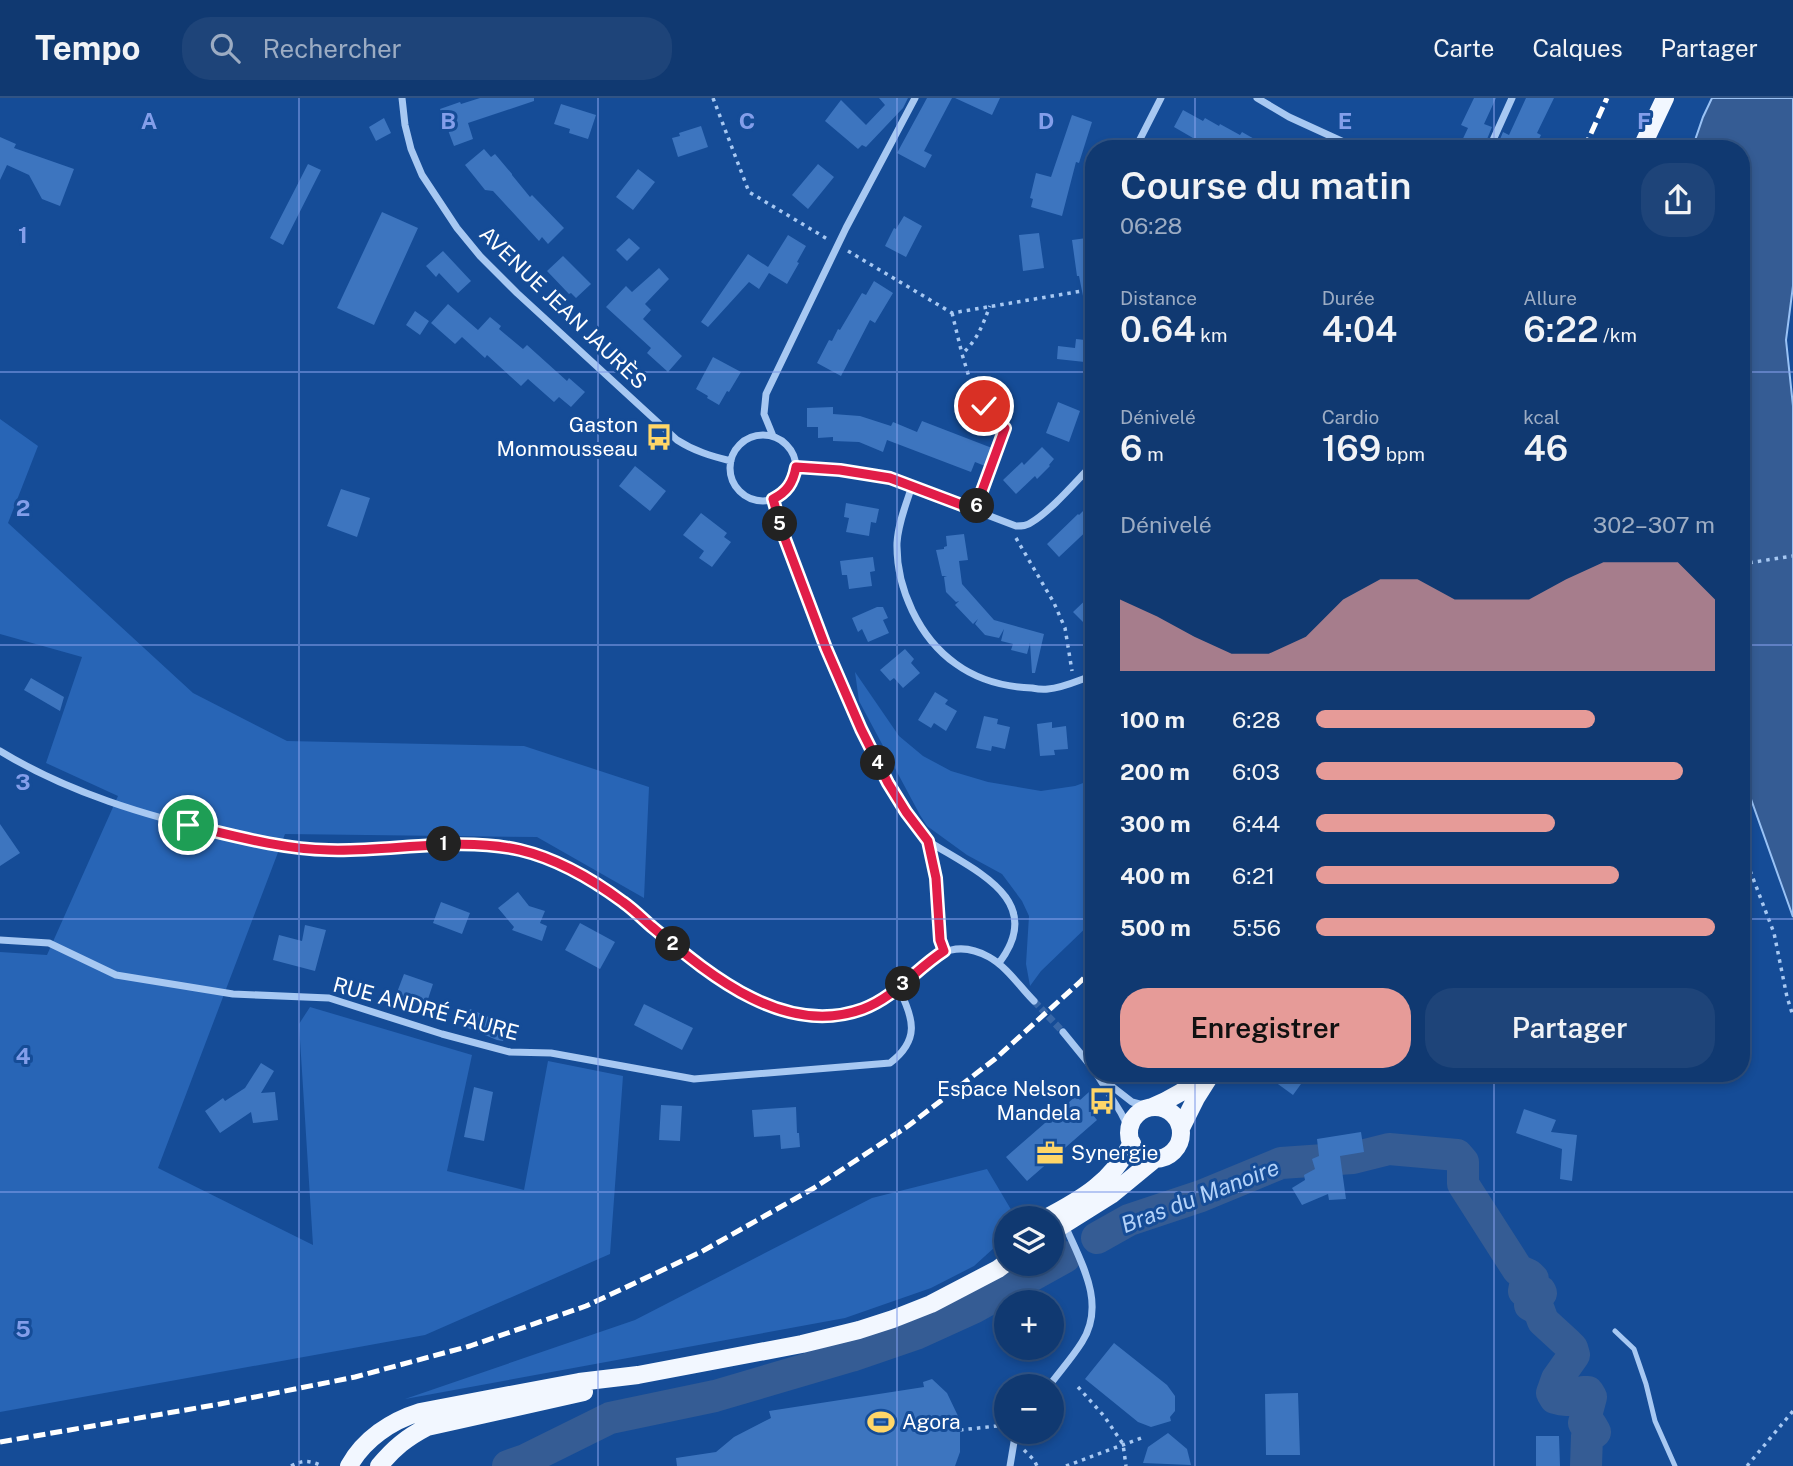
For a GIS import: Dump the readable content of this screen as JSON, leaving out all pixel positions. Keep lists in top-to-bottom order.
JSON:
{
  "streets": {
    "street": ["AVENUE JEAN JAURÈS", "RUE ANDRÉ FAURE"]
  },
  "water": ["Bras du Manoire"],
  "places": {
    "bus stop": ["Gaston Monmousseau", "Espace Nelson Mandela"],
    "office": ["Synergie"],
    "sports": ["Agora"]
  },
  "page": {
    "header": "Tempo",
    "search": "Rechercher",
    "nav": ["Carte", "Calques", "Partager"],
    "heading": ["Course du matin", "06:28"],
    "stats": [
      ["Distance", "0.64 km"],
      ["Durée", "4:04"],
      ["Allure", "6:22 /km"],
      ["Dénivelé", "6 m"],
      ["Cardio", "169 bpm"],
      ["kcal", "46"]
    ],
    "pins": [
      "6",
      "5",
      "4",
      "1",
      "2",
      "3"
    ],
    "chart": ["Dénivelé", "302–307 m"],
    "list": [
      {
        "name": "100 m",
        "note": "6:28"
      },
      {
        "name": "200 m",
        "note": "6:03"
      },
      {
        "name": "300 m",
        "note": "6:44"
      },
      {
        "name": "400 m",
        "note": "6:21"
      },
      {
        "name": "500 m",
        "note": "5:56"
      }
    ],
    "buttons": ["Enregistrer", "Partager"],
    "map_buttons": ["+", "−"]
  },
  "grid": {
    "columns": [
      "A",
      "B",
      "C",
      "D",
      "E",
      "F"
    ],
    "rows": [
      "1",
      "2",
      "3",
      "4",
      "5"
    ]
  }
}
